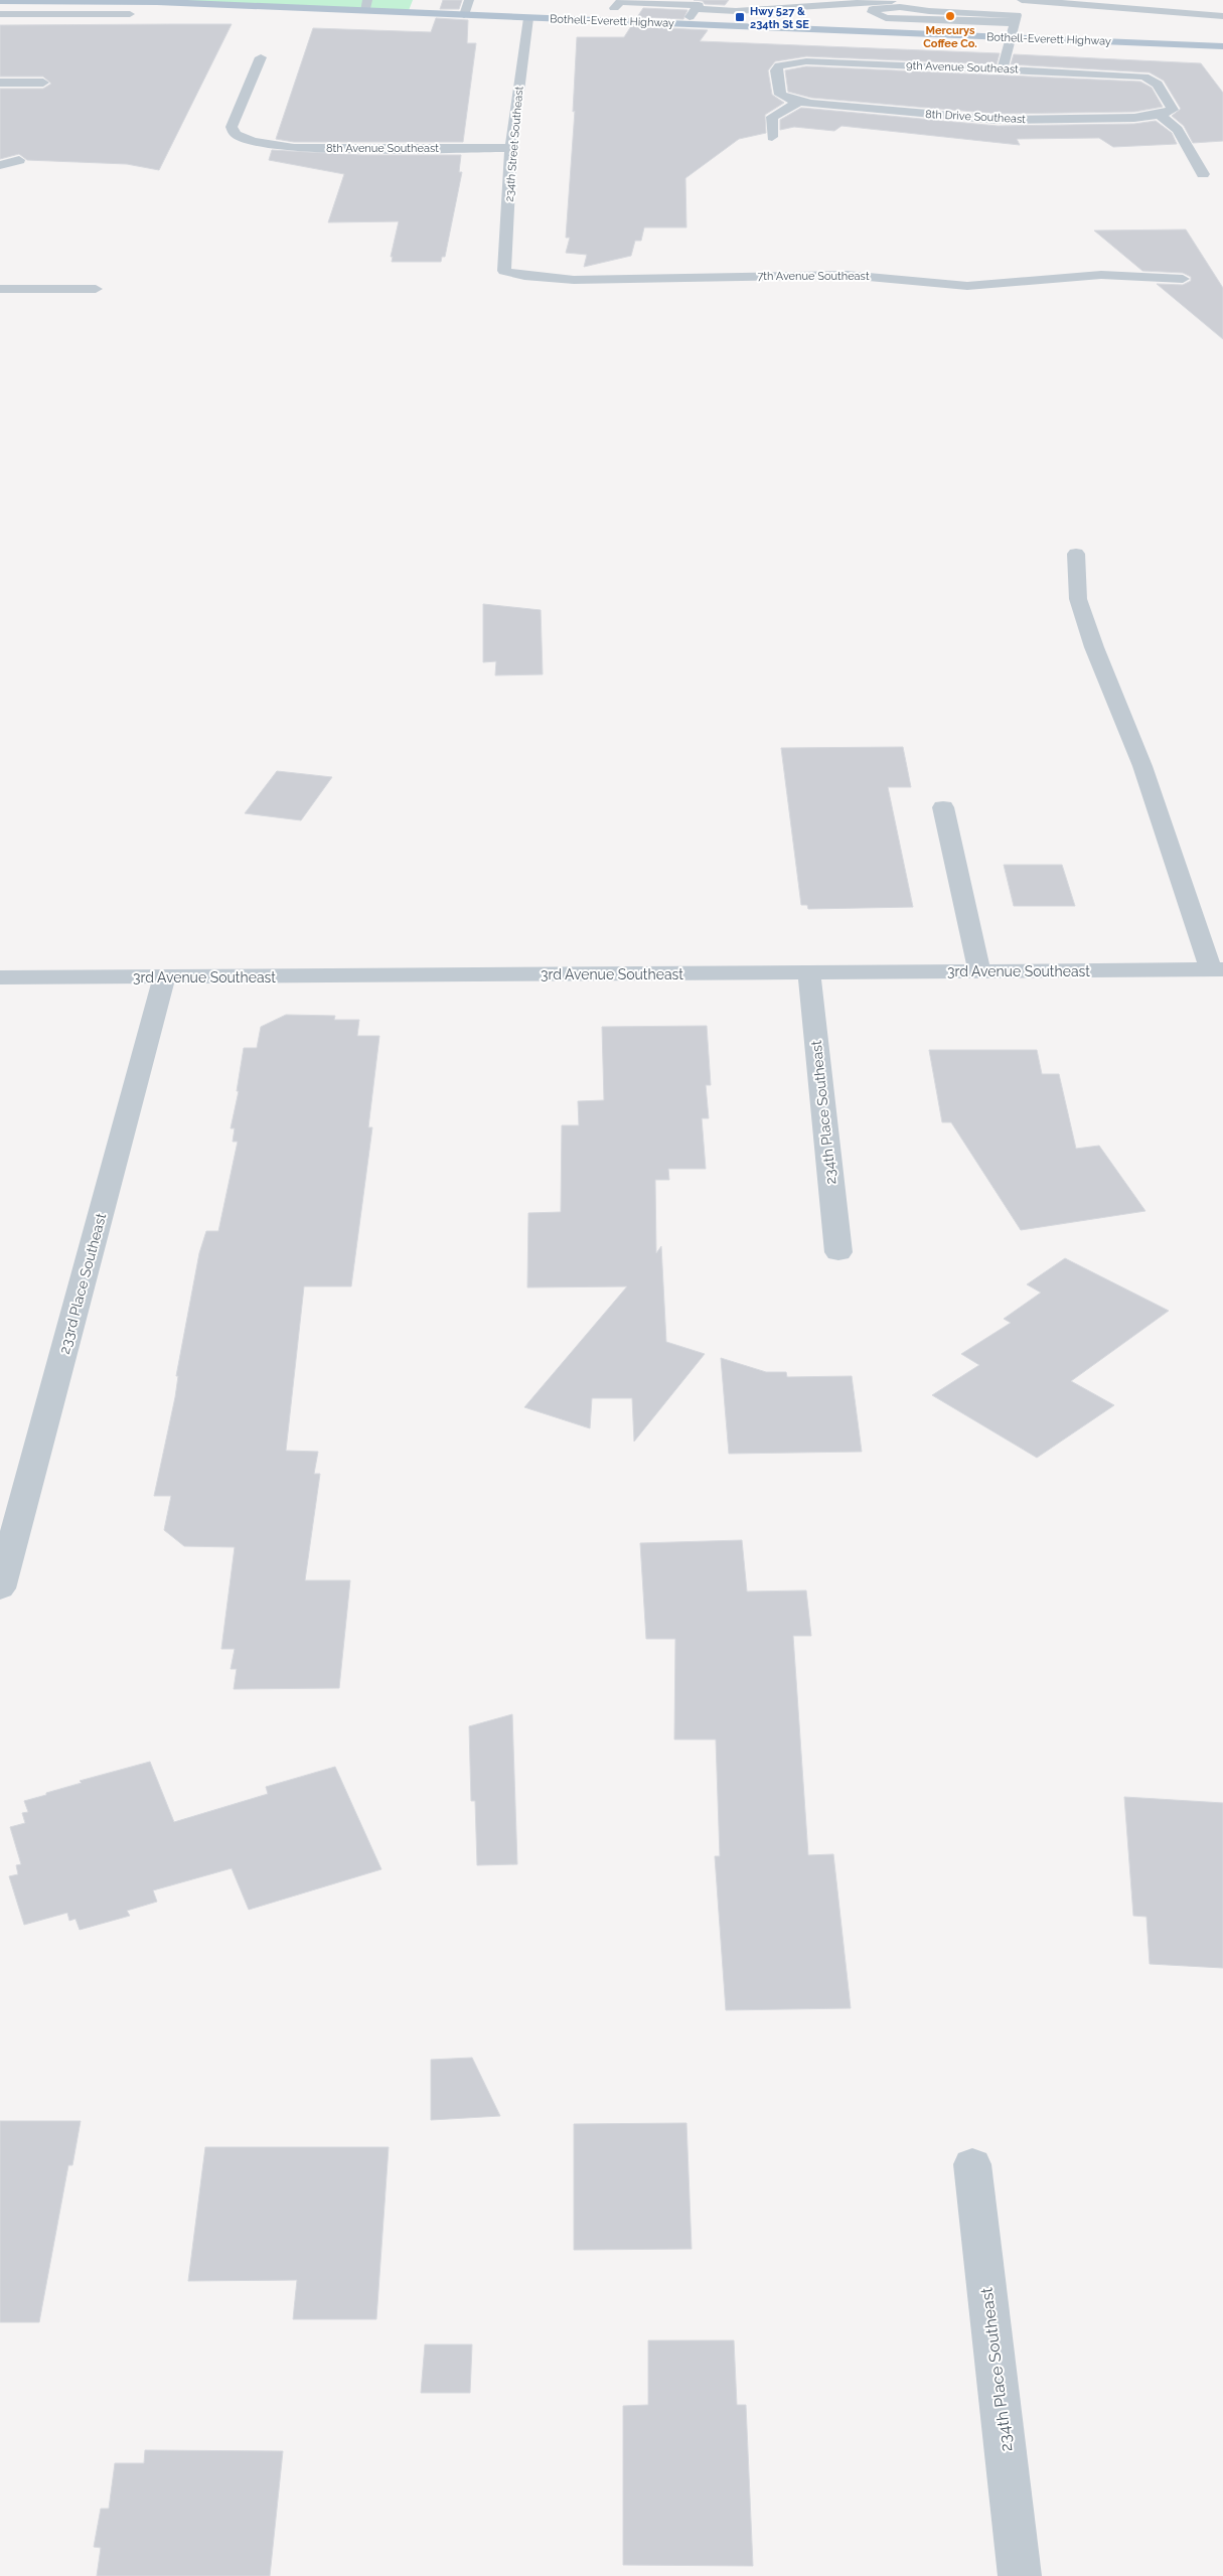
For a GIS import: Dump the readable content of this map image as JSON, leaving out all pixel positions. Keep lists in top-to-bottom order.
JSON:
{
  "streets": {
    "main road": ["Bothell-Everett Highway"],
    "street": [
      "9th Avenue Southeast",
      "8th Drive Southeast",
      "234th Street Southeast",
      "8th Avenue Southeast",
      "7th Avenue Southeast",
      "3rd Avenue Southeast",
      "234th Place Southeast",
      "233rd Place Southeast"
    ]
  },
  "crossings": [
    ["Bothell-Everett Highway", "234th Street Southeast"],
    ["9th Avenue Southeast", "8th Drive Southeast"],
    ["234th Street Southeast", "8th Avenue Southeast"],
    ["234th Street Southeast", "7th Avenue Southeast"],
    ["3rd Avenue Southeast", "234th Place Southeast"],
    ["3rd Avenue Southeast", "233rd Place Southeast"]
  ],
  "places": {
    "other": ["Mercurys Coffee Co."],
    "transit": ["Hwy 527 & 234th St SE"]
  }
}
